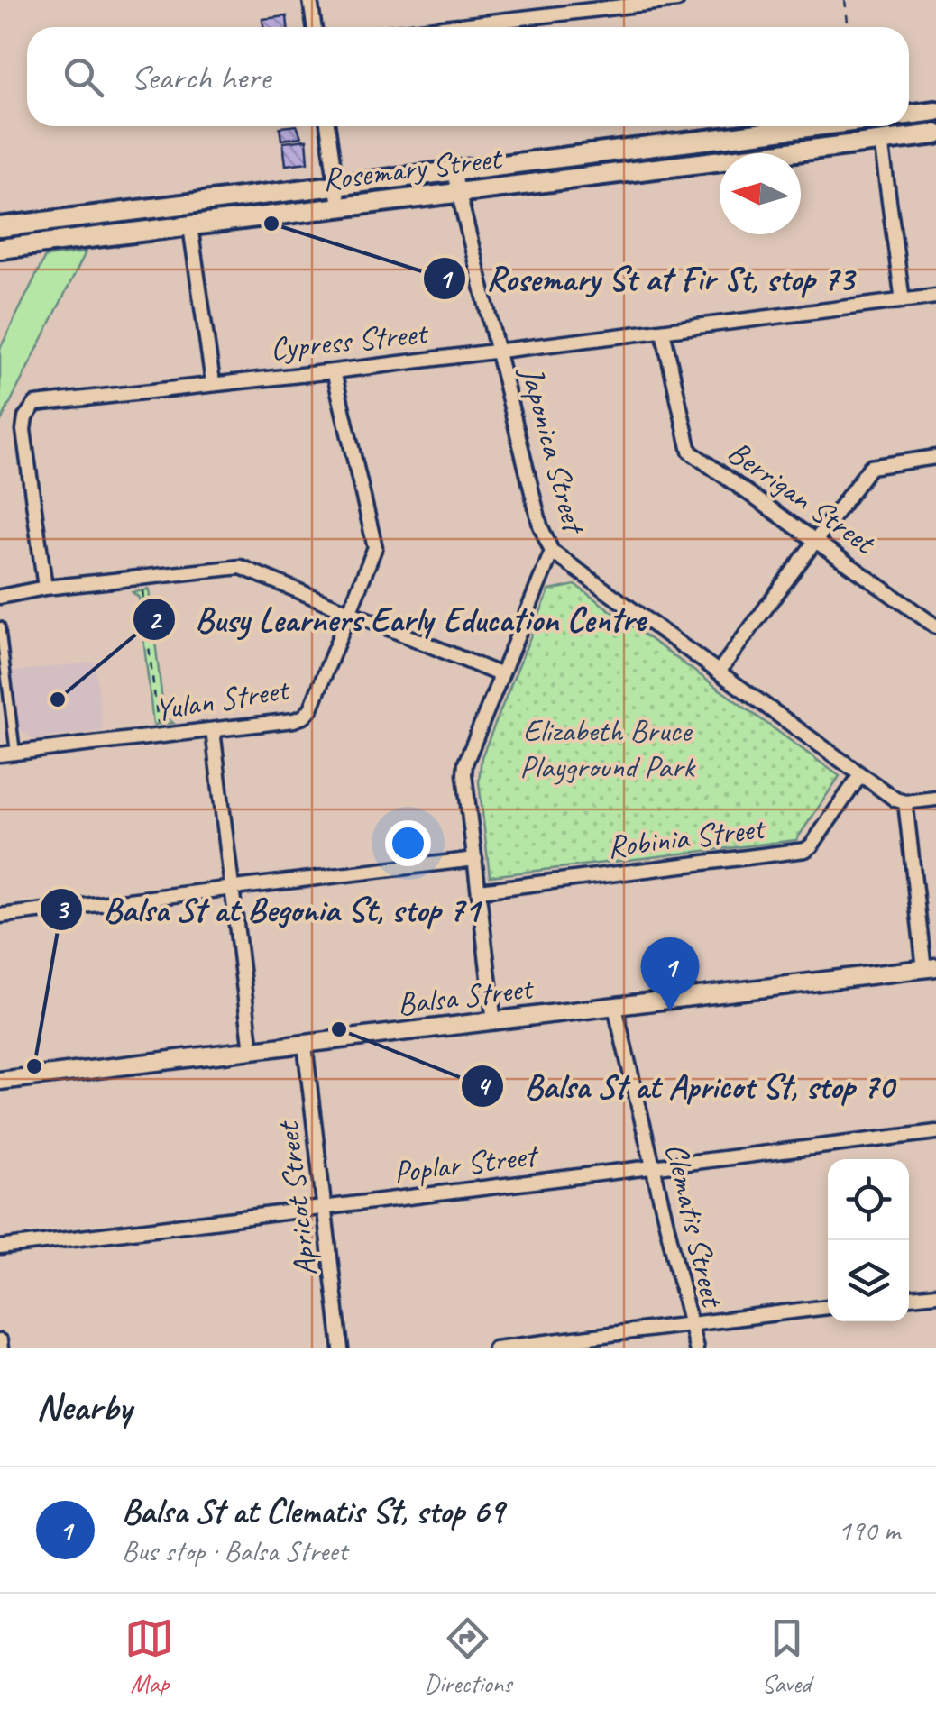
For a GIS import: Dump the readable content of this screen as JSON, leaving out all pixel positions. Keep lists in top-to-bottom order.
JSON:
{
  "streets": {
    "main road": ["Rosemary Street"],
    "street": [
      "Cypress Street",
      "Japonica Street",
      "Berrigan Street",
      "Yulan Street",
      "Robinia Street",
      "Balsa Street",
      "Poplar Street",
      "Apricot Street",
      "Clematis Street"
    ]
  },
  "crossings": [
    ["Rosemary Street", "Japonica Street"],
    ["Cypress Street", "Japonica Street"],
    ["Cypress Street", "Berrigan Street"],
    ["Cypress Street", "Yulan Street"],
    ["Japonica Street", "Robinia Street"],
    ["Balsa Street", "Apricot Street"],
    ["Balsa Street", "Clematis Street"],
    ["Poplar Street", "Apricot Street"],
    ["Poplar Street", "Clematis Street"]
  ],
  "parks": ["Elizabeth Bruce Playground Park"],
  "places": [
    "Rosemary St at Fir St, stop 73",
    "Busy Learners Early Education Centre",
    "Balsa St at Apricot St, stop 70",
    "Balsa St at Begonia St, stop 71"
  ],
  "north": "left",
  "page": {
    "search": "Search here",
    "pins": "1",
    "heading": "Nearby",
    "list": [
      {
        "mark": "1",
        "name": "Balsa St at Clematis St, stop 69",
        "note": "Bus stop · Balsa Street",
        "value": "190 m"
      }
    ],
    "nav": ["Map", "Directions", "Saved"]
  }
}
